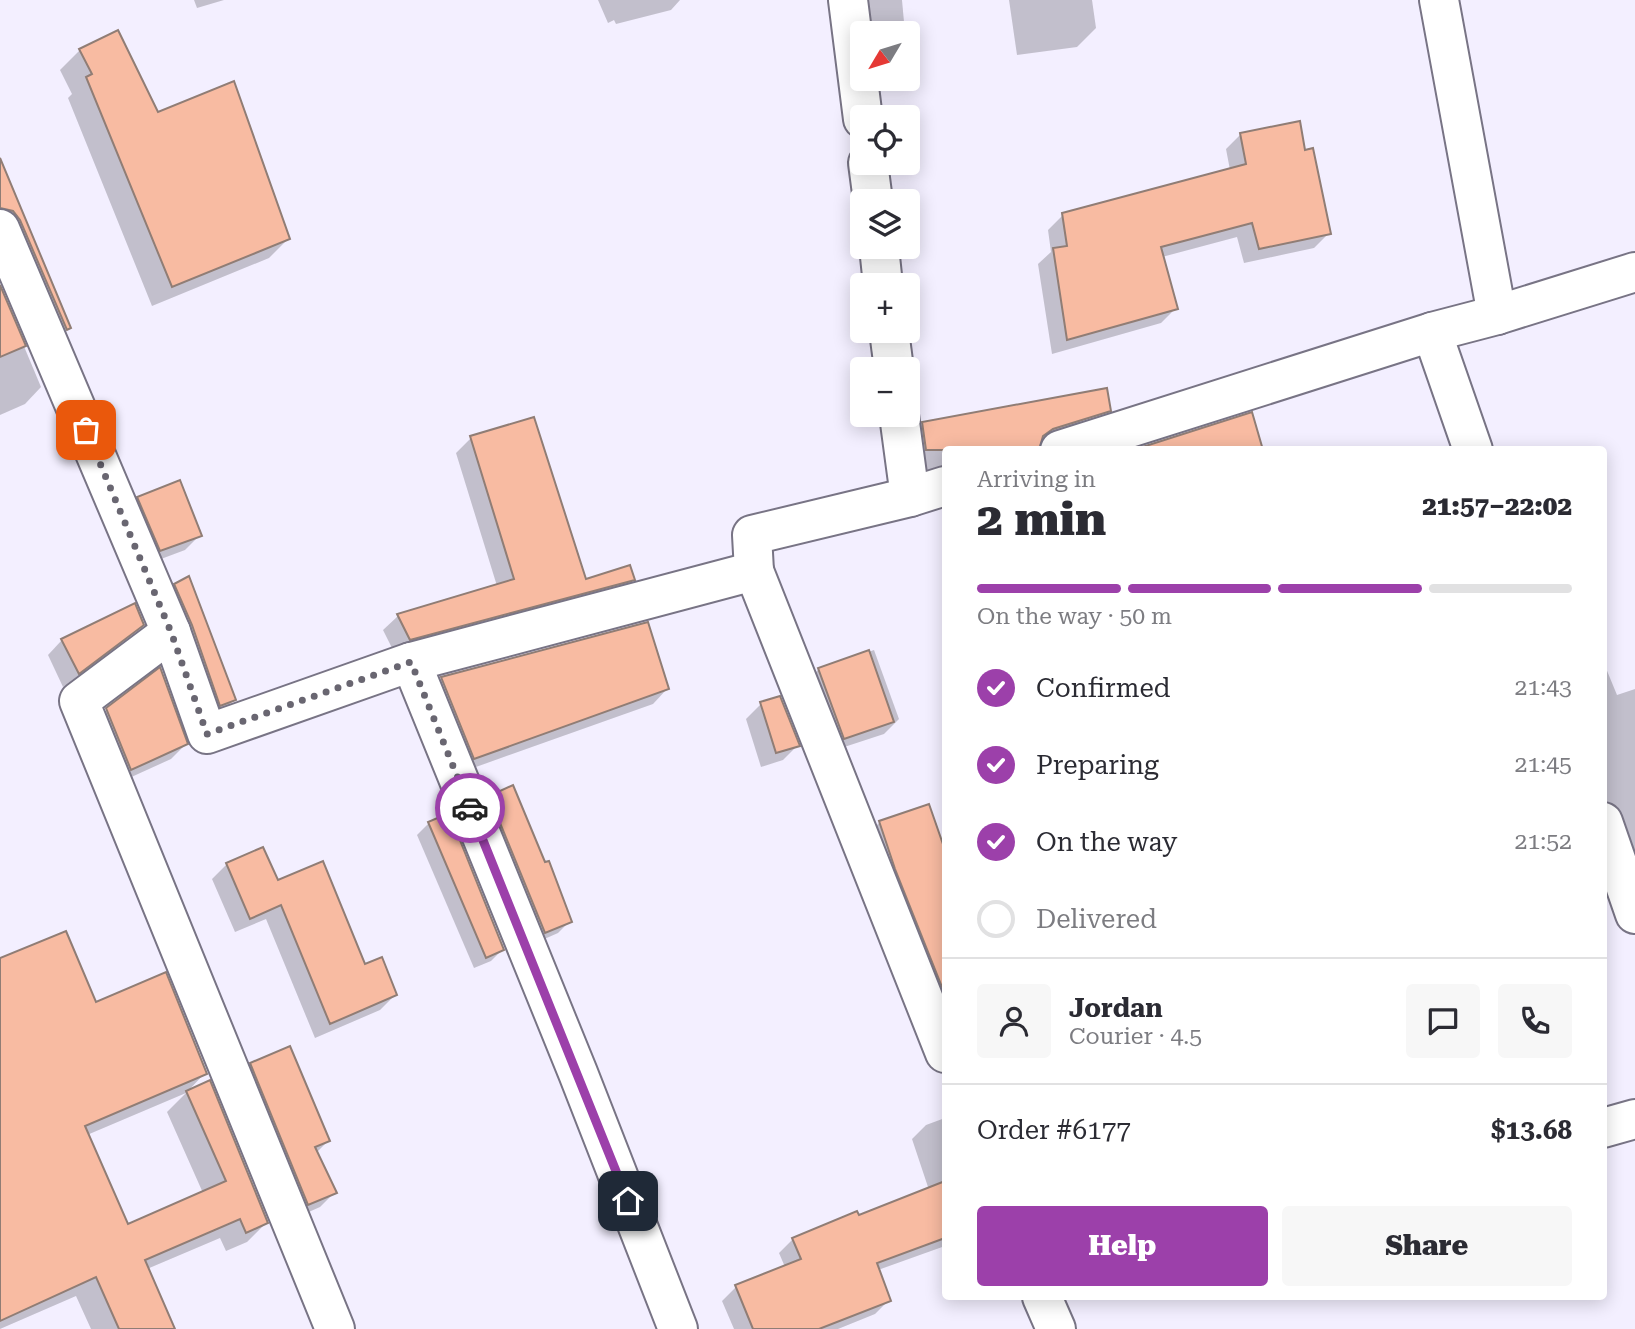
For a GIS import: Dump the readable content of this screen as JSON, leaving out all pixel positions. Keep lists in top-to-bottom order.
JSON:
{
  "north": "bottom left",
  "page": {
    "map_buttons": ["+", "−"],
    "heading": ["2 min", "Arriving in", "21:57–22:02"],
    "panel": [
      "Jordan",
      "Courier · 4.5",
      "Order #6177",
      "$13.68"
    ],
    "bar": "On the way · 50 m",
    "list": [
      ["Confirmed", "21:43"],
      ["Preparing", "21:45"],
      ["On the way", "21:52"],
      "Delivered"
    ],
    "buttons": ["Help", "Share"]
  }
}
